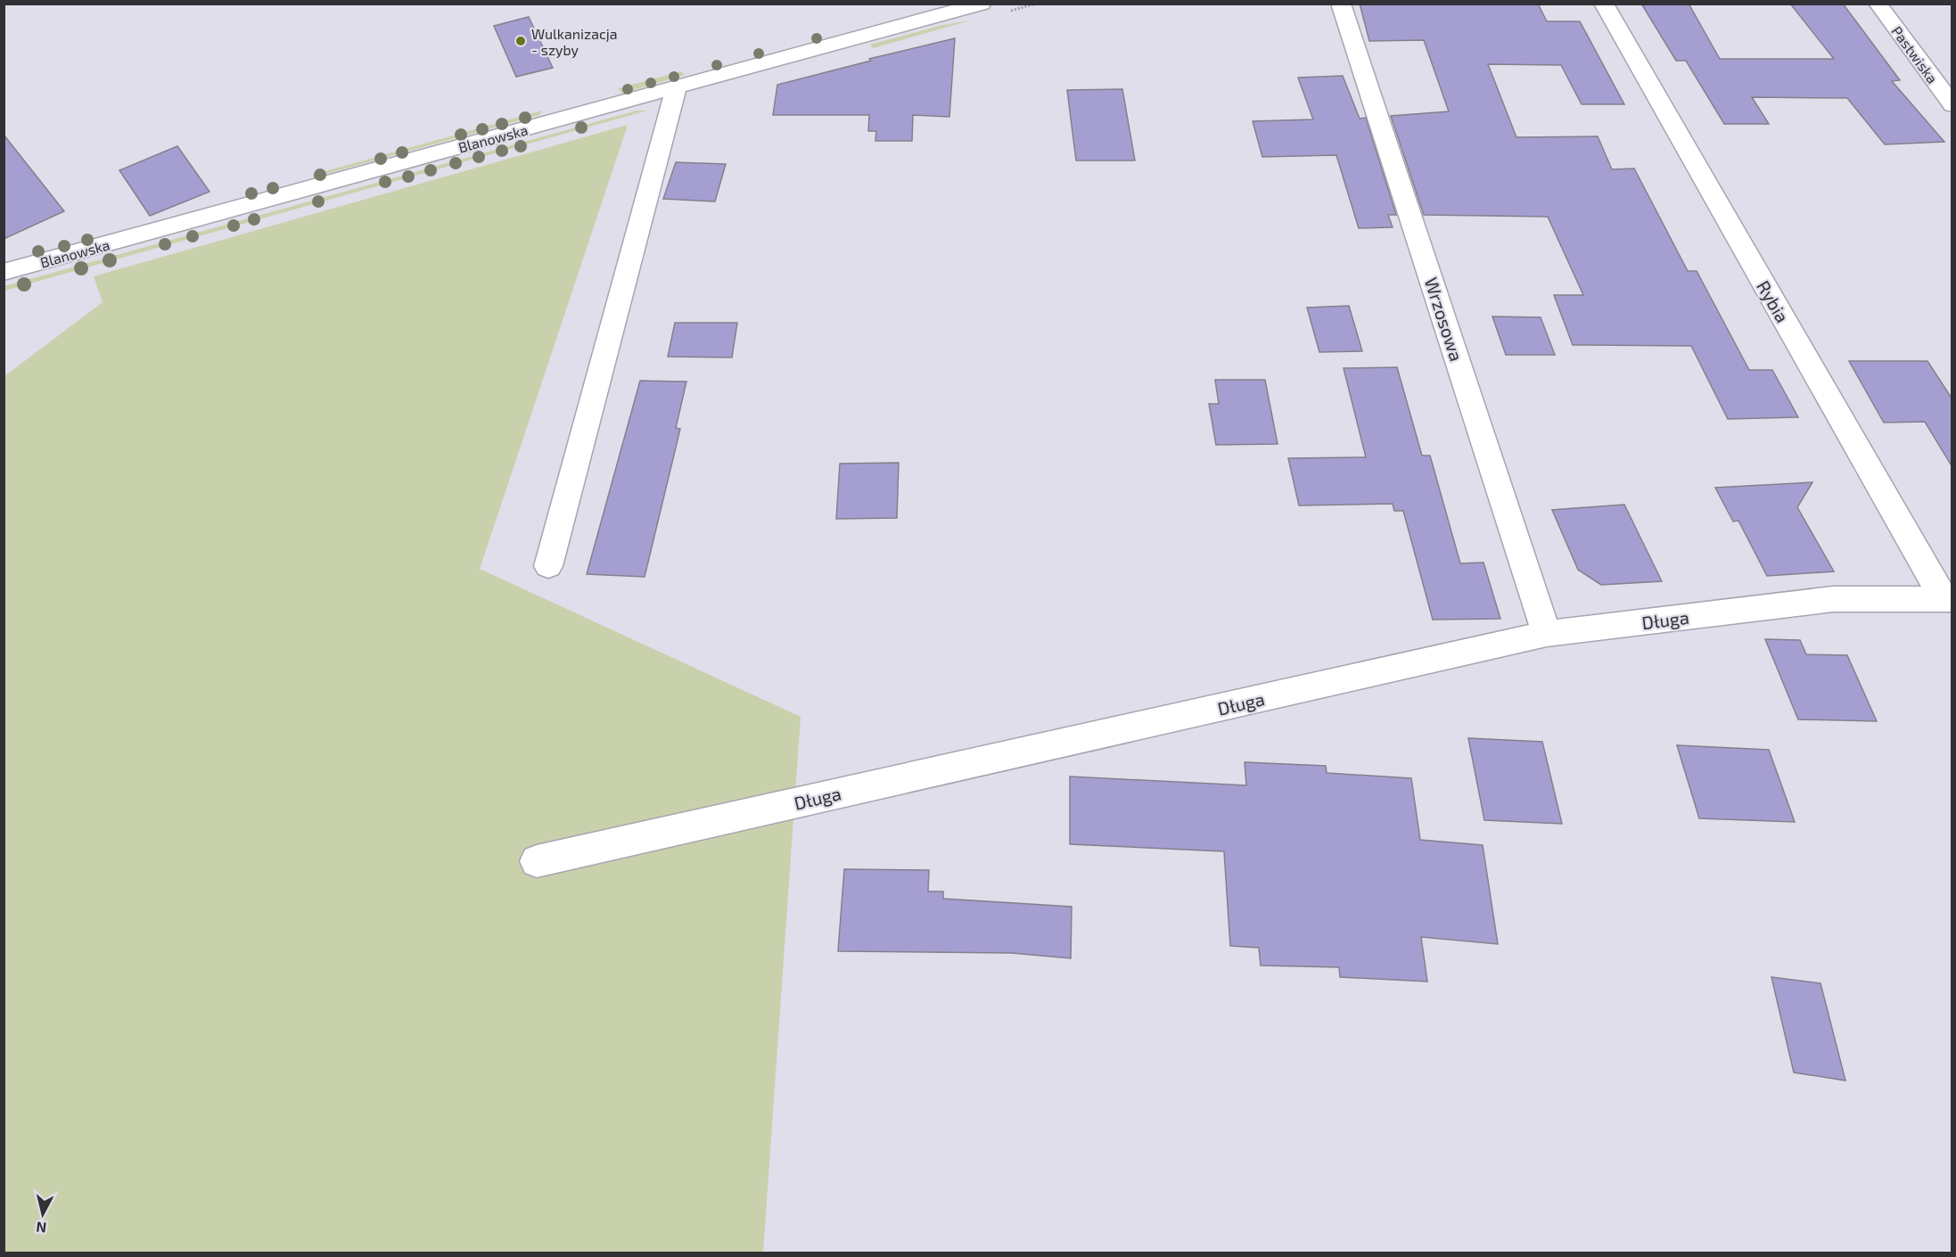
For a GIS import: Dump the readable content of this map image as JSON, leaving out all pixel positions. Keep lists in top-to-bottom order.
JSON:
{
  "streets": {
    "street": [
      "Pastwiska",
      "Blanowska",
      "Rybia",
      "Wrzosowa",
      "Długa"
    ]
  },
  "crossings": [
    ["Rybia", "Długa"],
    ["Wrzosowa", "Długa"]
  ],
  "places": ["Wulkanizacja - szyby"],
  "north": "bottom"
}
